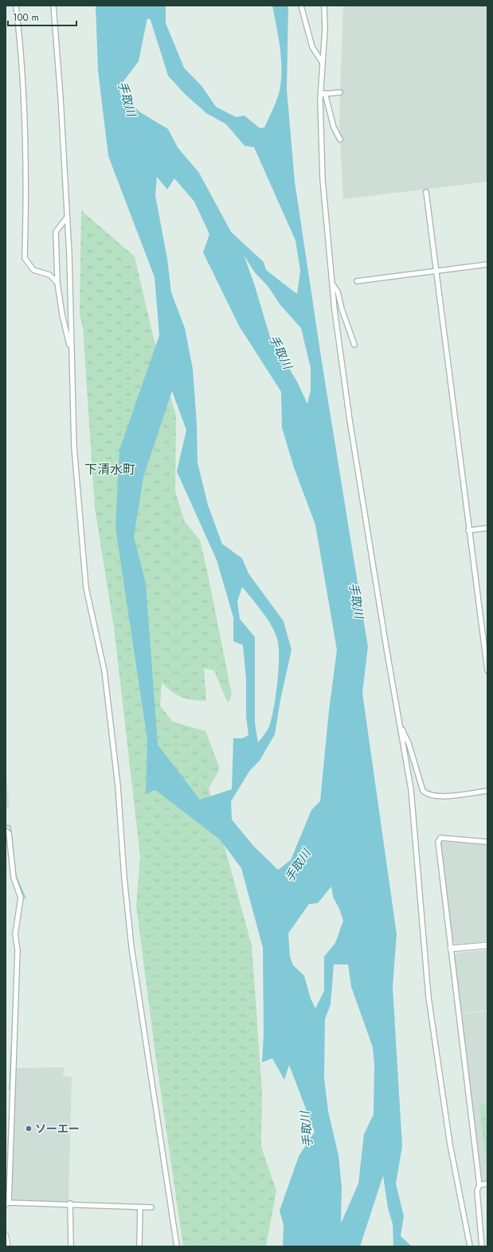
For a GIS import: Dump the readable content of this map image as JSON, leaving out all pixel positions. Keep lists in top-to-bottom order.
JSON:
{
  "districts": ["下清水町"],
  "water": ["手取川"],
  "places": ["ソーエー"],
  "scale_bar": "100 m"
}
